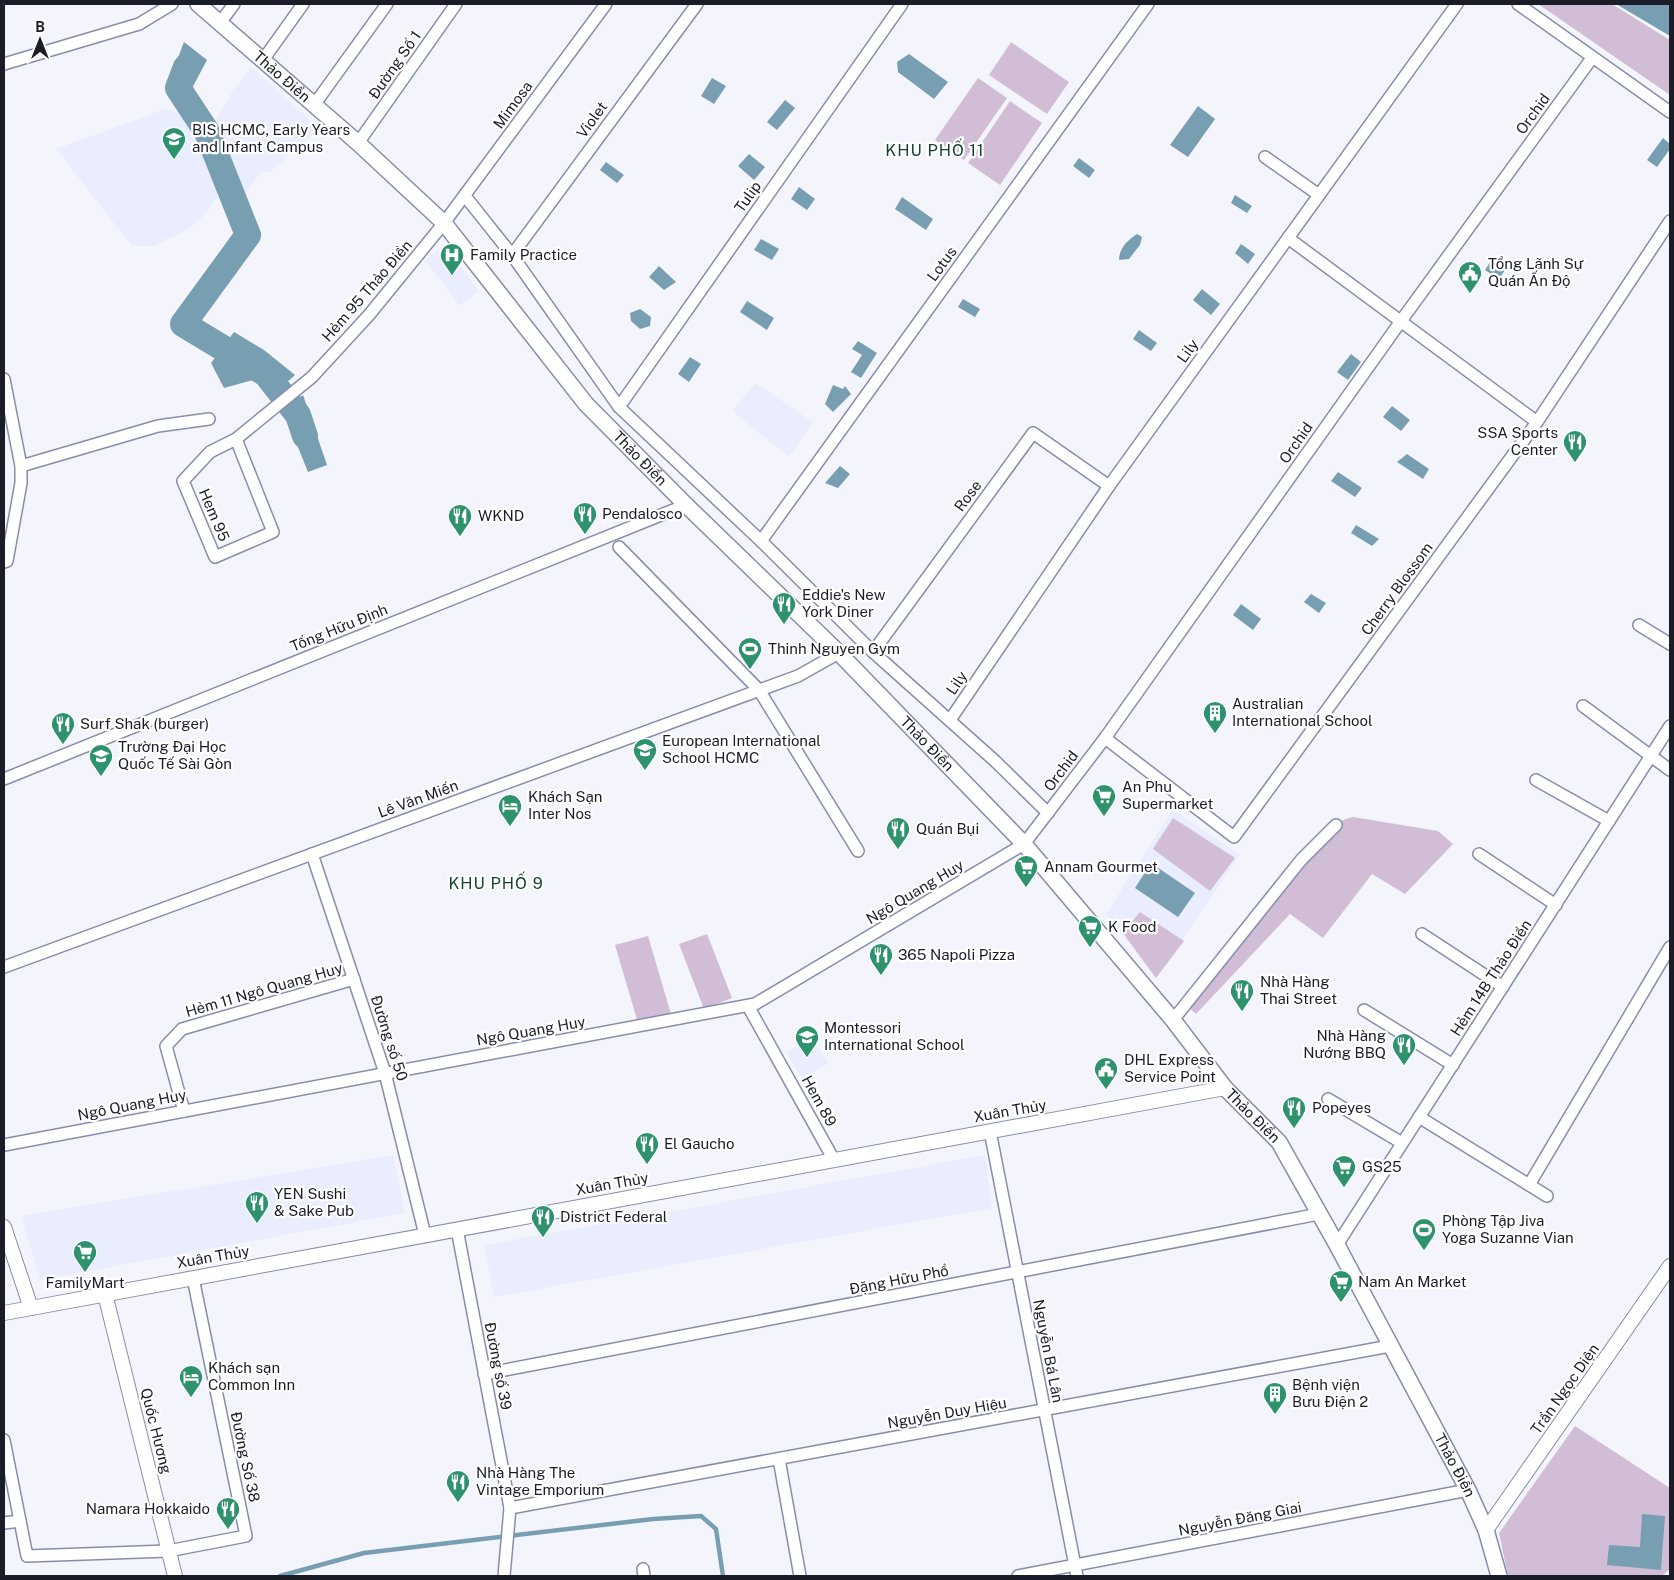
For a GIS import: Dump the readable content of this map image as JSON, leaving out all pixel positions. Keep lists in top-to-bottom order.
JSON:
{
  "streets": {
    "main road": ["Thảo Điền"],
    "street": [
      "Đường Số 1",
      "Mimosa",
      "Orchid",
      "Violet",
      "Tulip",
      "Lotus",
      "Hẻm 95 Thảo Điền",
      "Lily",
      "Rose",
      "Hem 95",
      "Cherry Blossom",
      "Tống Hữu Định",
      "Lê Văn Miến",
      "Ngô Quang Huy",
      "Hẻm 14B Thảo Điền",
      "Hẻm 11 Ngô Quang Huy",
      "Đường số 50",
      "Hem 89",
      "Xuân Thủy",
      "Đặng Hữu Phổ",
      "Nguyễn Bá Lân",
      "Đường số 39",
      "Trần Ngọc Diện",
      "Nguyễn Duy Hiệu",
      "Quốc Hương",
      "Đường Số 38",
      "Nguyễn Đăng Giai"
    ]
  },
  "crossings": [
    ["Đường Số 1", "Thảo Điền"],
    ["Thảo Điền", "Mimosa"],
    ["Thảo Điền", "Orchid"],
    ["Thảo Điền", "Hẻm 95 Thảo Điền"],
    ["Thảo Điền", "Tống Hữu Định"],
    ["Thảo Điền", "Lê Văn Miến"],
    ["Thảo Điền", "Ngô Quang Huy"],
    ["Thảo Điền", "Hẻm 14B Thảo Điền"],
    ["Thảo Điền", "Xuân Thủy"],
    ["Thảo Điền", "Đặng Hữu Phổ"],
    ["Thảo Điền", "Trần Ngọc Diện"],
    ["Thảo Điền", "Nguyễn Duy Hiệu"],
    ["Thảo Điền", "Nguyễn Đăng Giai"],
    ["Mimosa", "Hẻm 95 Thảo Điền"],
    ["Orchid", "Cherry Blossom"],
    ["Orchid", "Ngô Quang Huy"],
    ["Hẻm 95 Thảo Điền", "Hem 95"],
    ["Lily", "Rose"],
    ["Lê Văn Miến", "Đường số 50"],
    ["Ngô Quang Huy", "Hẻm 11 Ngô Quang Huy"],
    ["Ngô Quang Huy", "Đường số 50"],
    ["Ngô Quang Huy", "Hem 89"],
    ["Hẻm 11 Ngô Quang Huy", "Đường số 50"],
    ["Đường số 50", "Xuân Thủy"],
    ["Hem 89", "Xuân Thủy"],
    ["Xuân Thủy", "Nguyễn Bá Lân"],
    ["Xuân Thủy", "Đường số 39"],
    ["Xuân Thủy", "Quốc Hương"],
    ["Xuân Thủy", "Đường Số 38"],
    ["Đặng Hữu Phổ", "Nguyễn Bá Lân"],
    ["Đặng Hữu Phổ", "Đường số 39"],
    ["Nguyễn Bá Lân", "Nguyễn Duy Hiệu"],
    ["Nguyễn Bá Lân", "Nguyễn Đăng Giai"],
    ["Đường số 39", "Nguyễn Duy Hiệu"],
    ["Quốc Hương", "Đường Số 38"]
  ],
  "districts": ["KHU PHỐ 11", "KHU PHỐ 9"],
  "places": {
    "school or university": [
      "BIS HCMC, Early Years and Infant Campus",
      "European International School HCMC",
      "Trường Đại Học Quốc Tế Sài Gòn",
      "Montessori International School"
    ],
    "hospital": ["Family Practice"],
    "public building": ["Tổng Lãnh Sự Quán Ấn Độ", "DHL Express Service Point"],
    "restaurant": [
      "SSA Sports Center",
      "Pendalosco",
      "WKND",
      "Eddie's New York Diner",
      "Surf Shak (burger)",
      "Quán Bụi",
      "365 Napoli Pizza",
      "Nhà Hàng Thai Street",
      "Nhà Hàng Nướng BBQ",
      "Popeyes",
      "El Gaucho",
      "YEN Sushi & Sake Pub",
      "District Federal",
      "Nhà Hàng The Vintage Emporium",
      "Namara Hokkaido"
    ],
    "sports": ["Thinh Nguyen Gym", "Phòng Tập Jiva Yoga Suzanne Vian"],
    "building": ["Australian International School", "Bệnh viện Bưu Điện 2"],
    "supermarket": [
      "An Phu Supermarket",
      "Annam Gourmet",
      "K Food",
      "GS25",
      "FamilyMart",
      "Nam An Market"
    ],
    "hotel": ["Khách Sạn Inter Nos", "Khách sạn Common Inn"]
  },
  "north": "top"
}
